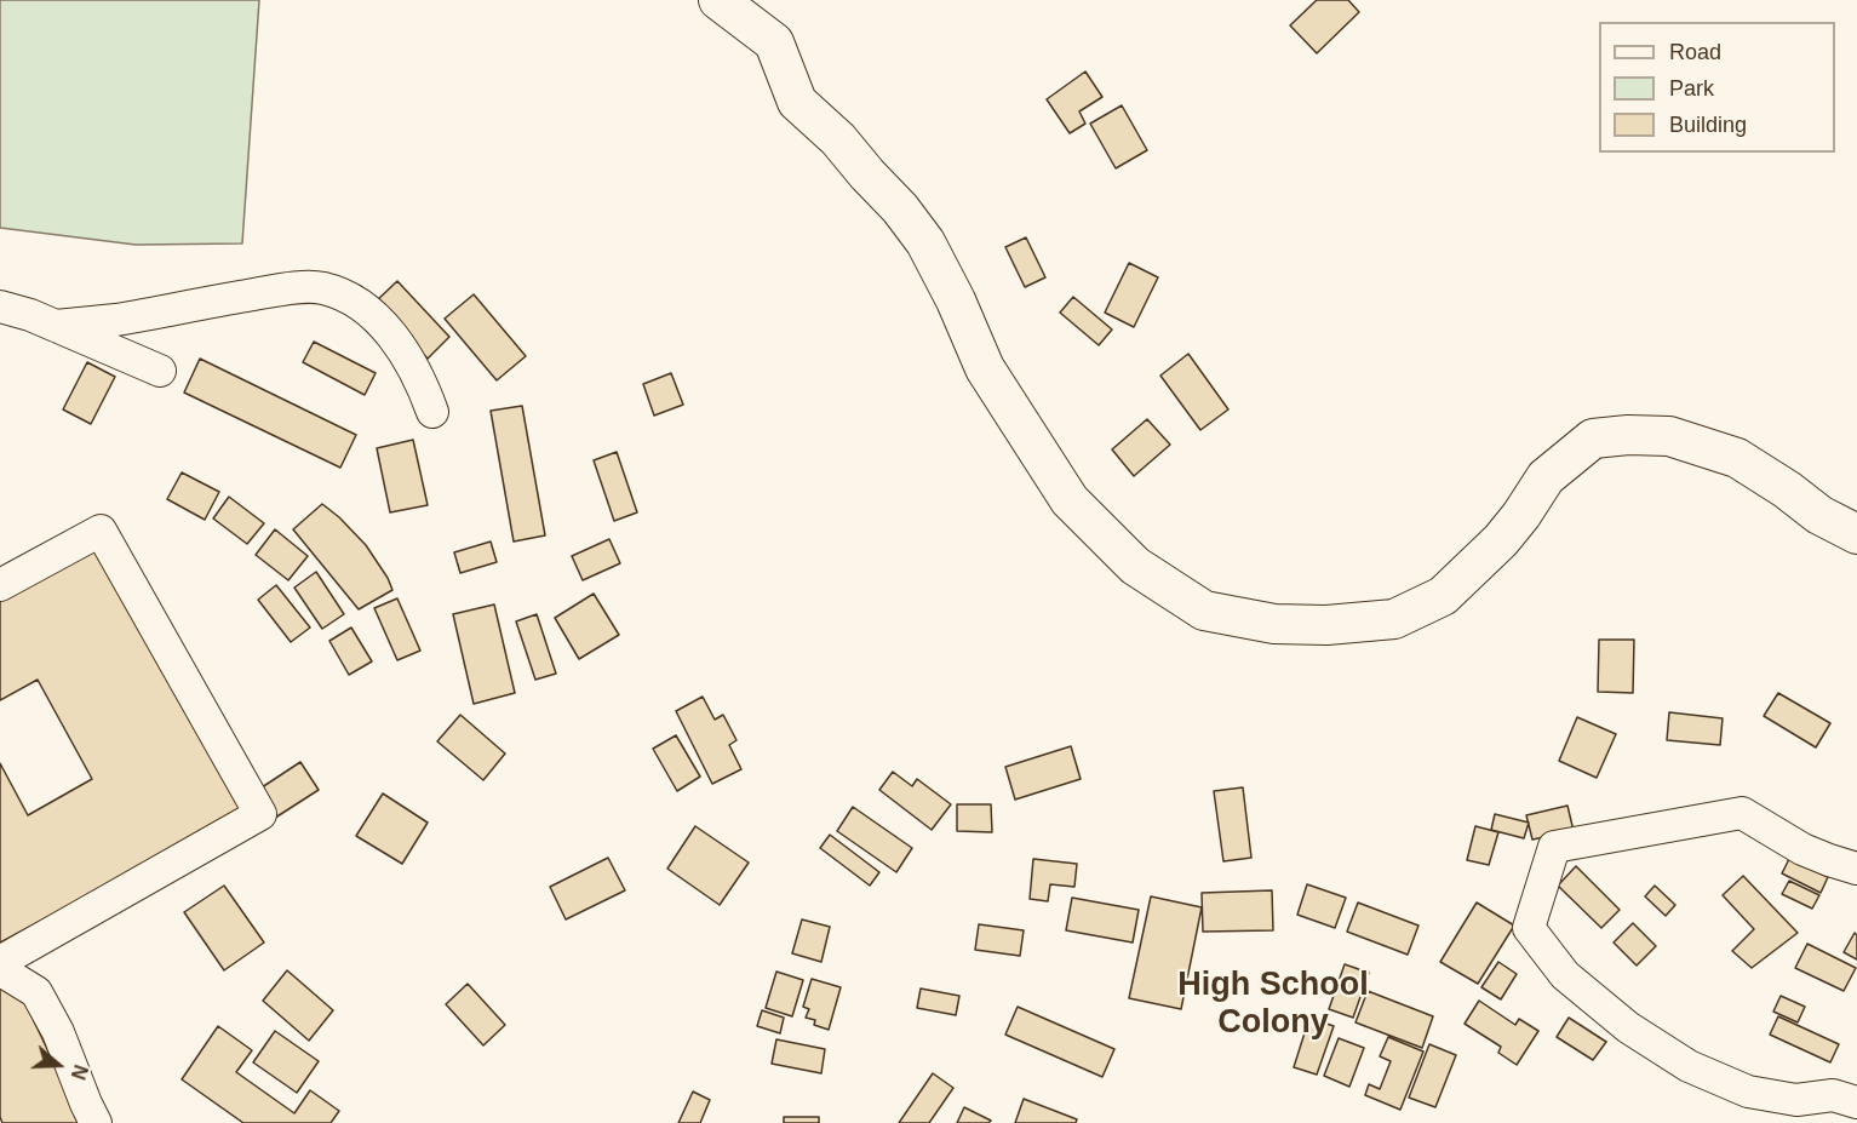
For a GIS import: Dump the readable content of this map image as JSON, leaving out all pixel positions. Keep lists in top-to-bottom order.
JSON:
{
  "districts": ["High School Colony"],
  "legend": ["Road", "Park", "Building"],
  "north": "right"
}
